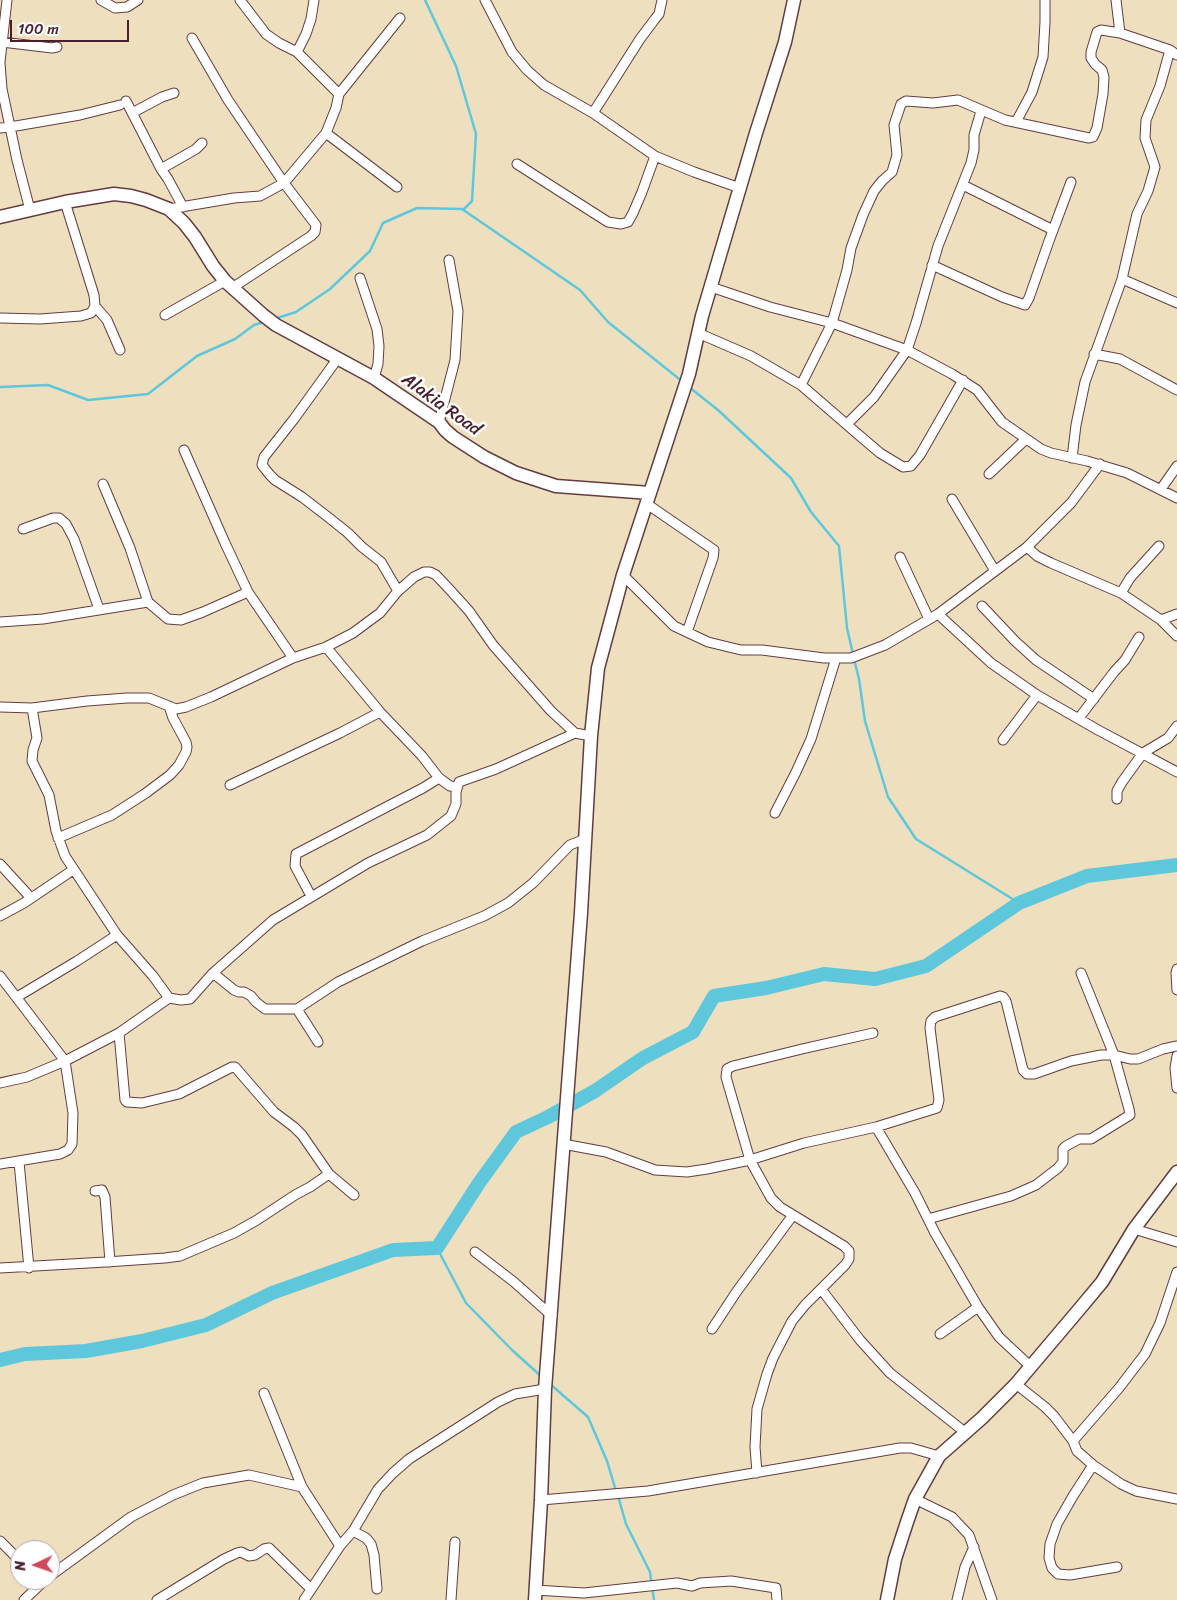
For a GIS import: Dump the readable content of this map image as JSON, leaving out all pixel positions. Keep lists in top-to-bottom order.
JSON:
{
  "streets": {
    "main road": ["Alakia Road"]
  },
  "scale_bar": "100 m",
  "north": "left"
}
